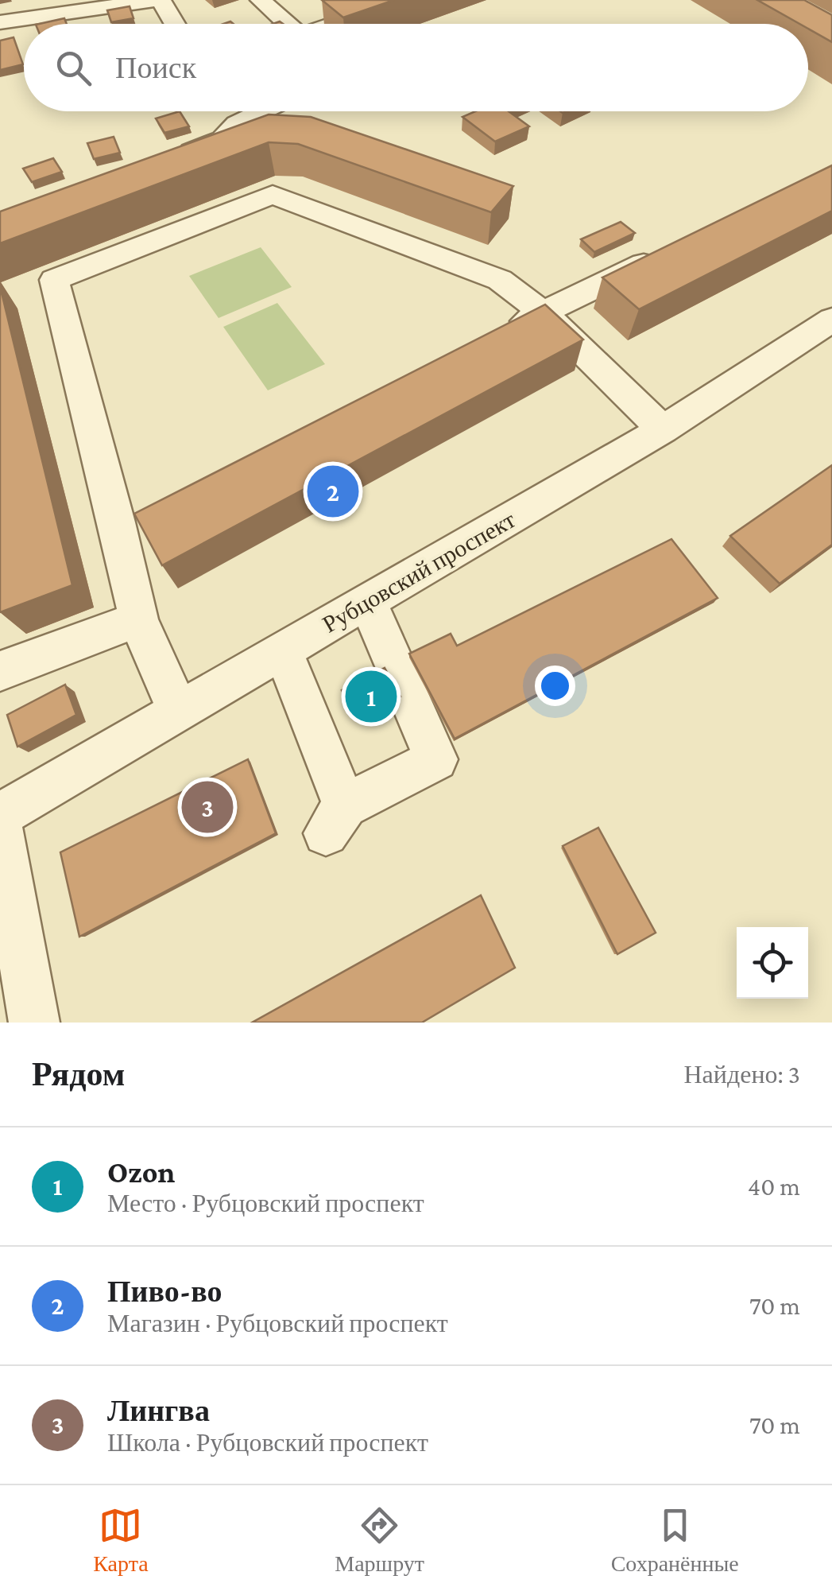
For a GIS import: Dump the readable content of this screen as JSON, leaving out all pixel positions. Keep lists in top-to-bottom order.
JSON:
{
  "streets": {
    "street": ["Рубцовский проспект"]
  },
  "page": {
    "search": "Поиск",
    "pins": ["2", "1", "3"],
    "heading": ["Рядом", "Найдено: 3"],
    "list": [
      {
        "mark": "1",
        "name": "Ozon",
        "note": "Место · Рубцовский проспект",
        "value": "40 m"
      },
      {
        "mark": "2",
        "name": "Пиво-во",
        "note": "Магазин · Рубцовский проспект",
        "value": "70 m"
      },
      {
        "mark": "3",
        "name": "Лингва",
        "note": "Школа · Рубцовский проспект",
        "value": "70 m"
      }
    ],
    "nav": ["Карта", "Маршрут", "Сохранённые"]
  }
}
